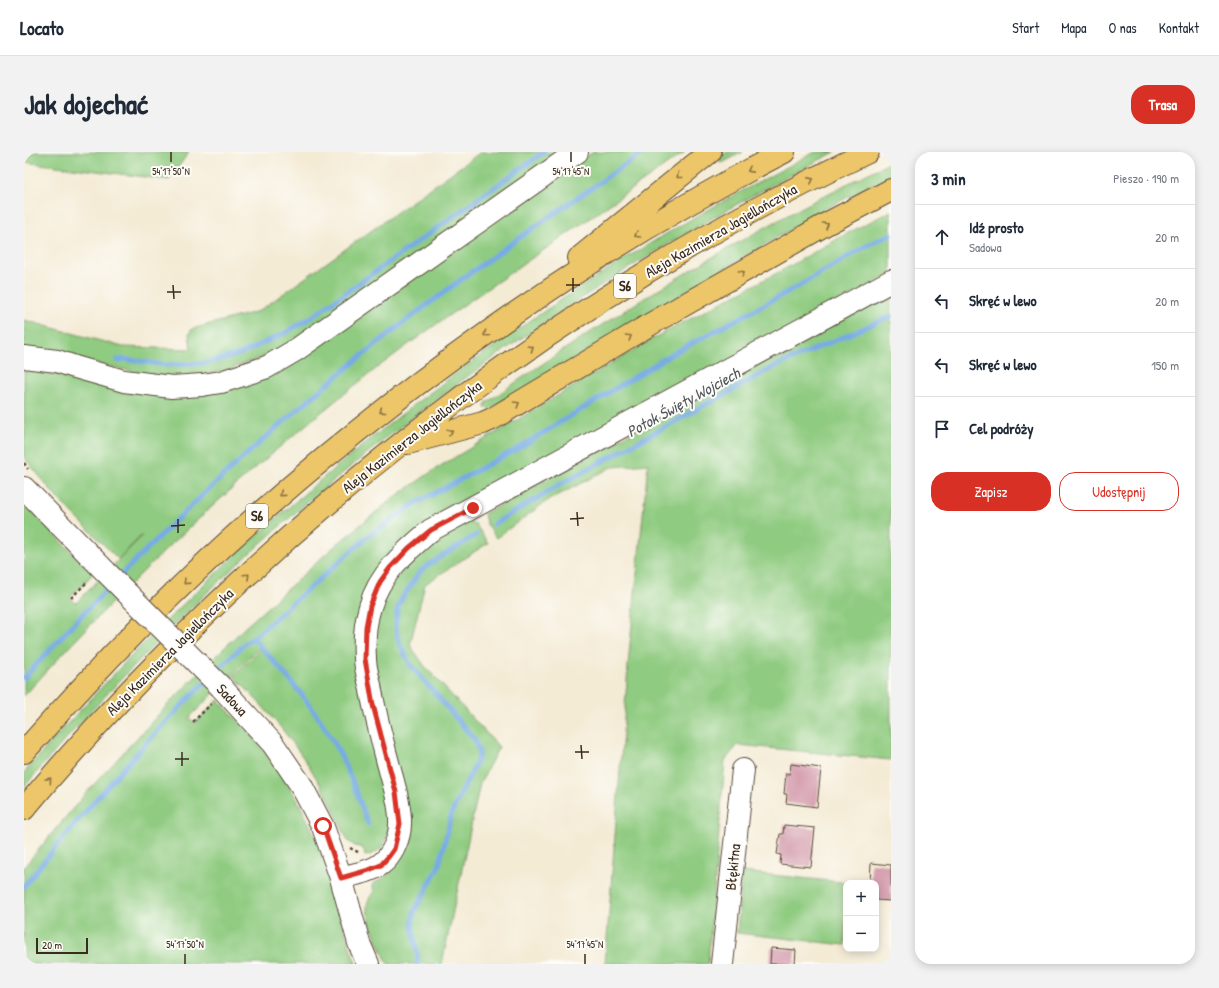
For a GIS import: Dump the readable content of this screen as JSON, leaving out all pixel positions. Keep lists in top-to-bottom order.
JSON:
{
  "streets": {
    "highway": ["Aleja Kazimierza Jagiellończyka", "S6"],
    "street": ["Sadowa", "Błękitna"]
  },
  "water": ["Potok Święty Wojciech"],
  "scale_bar": "20 m",
  "page": {
    "header": "Locato",
    "nav": [
      "Start",
      "Mapa",
      "O nas",
      "Kontakt"
    ],
    "title": "Jak dojechać",
    "buttons": [
      "Trasa",
      ["Zapisz", "Udostępnij"]
    ],
    "heading": ["3 min", "Pieszo · 190 m"],
    "list": [
      ["Idź prosto", "Sadowa", "20 m"],
      ["Skręć w lewo", "20 m"],
      ["Skręć w lewo", "150 m"],
      "Cel podróży"
    ],
    "map_buttons": ["+", "−"],
    "scale": "20 m"
  },
  "coordinates": ["54°17'50\"N", "54°17'45\"N"]
}
